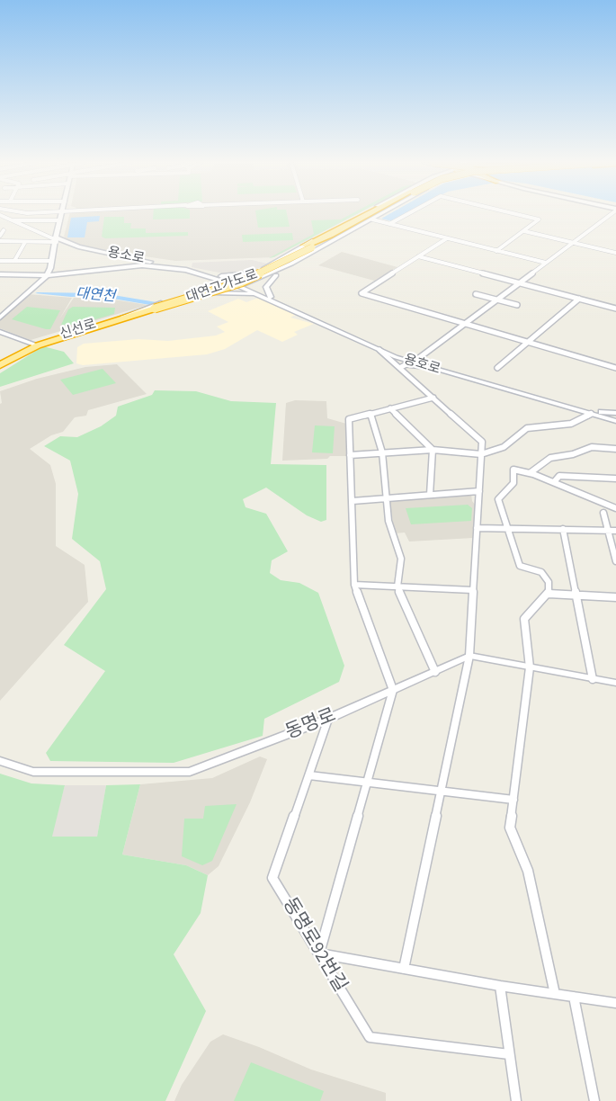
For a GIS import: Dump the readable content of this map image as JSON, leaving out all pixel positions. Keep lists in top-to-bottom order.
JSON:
{
  "streets": {
    "highway": ["대연고가도로", "신선로"],
    "main road": ["용소로", "용호로"],
    "street": ["동명로", "동명로92번길"]
  },
  "crossings": [
    ["용소로", "용호로"],
    ["대연고가도로", "신선로"],
    ["동명로", "동명로92번길"]
  ],
  "water": ["대연천"]
}
